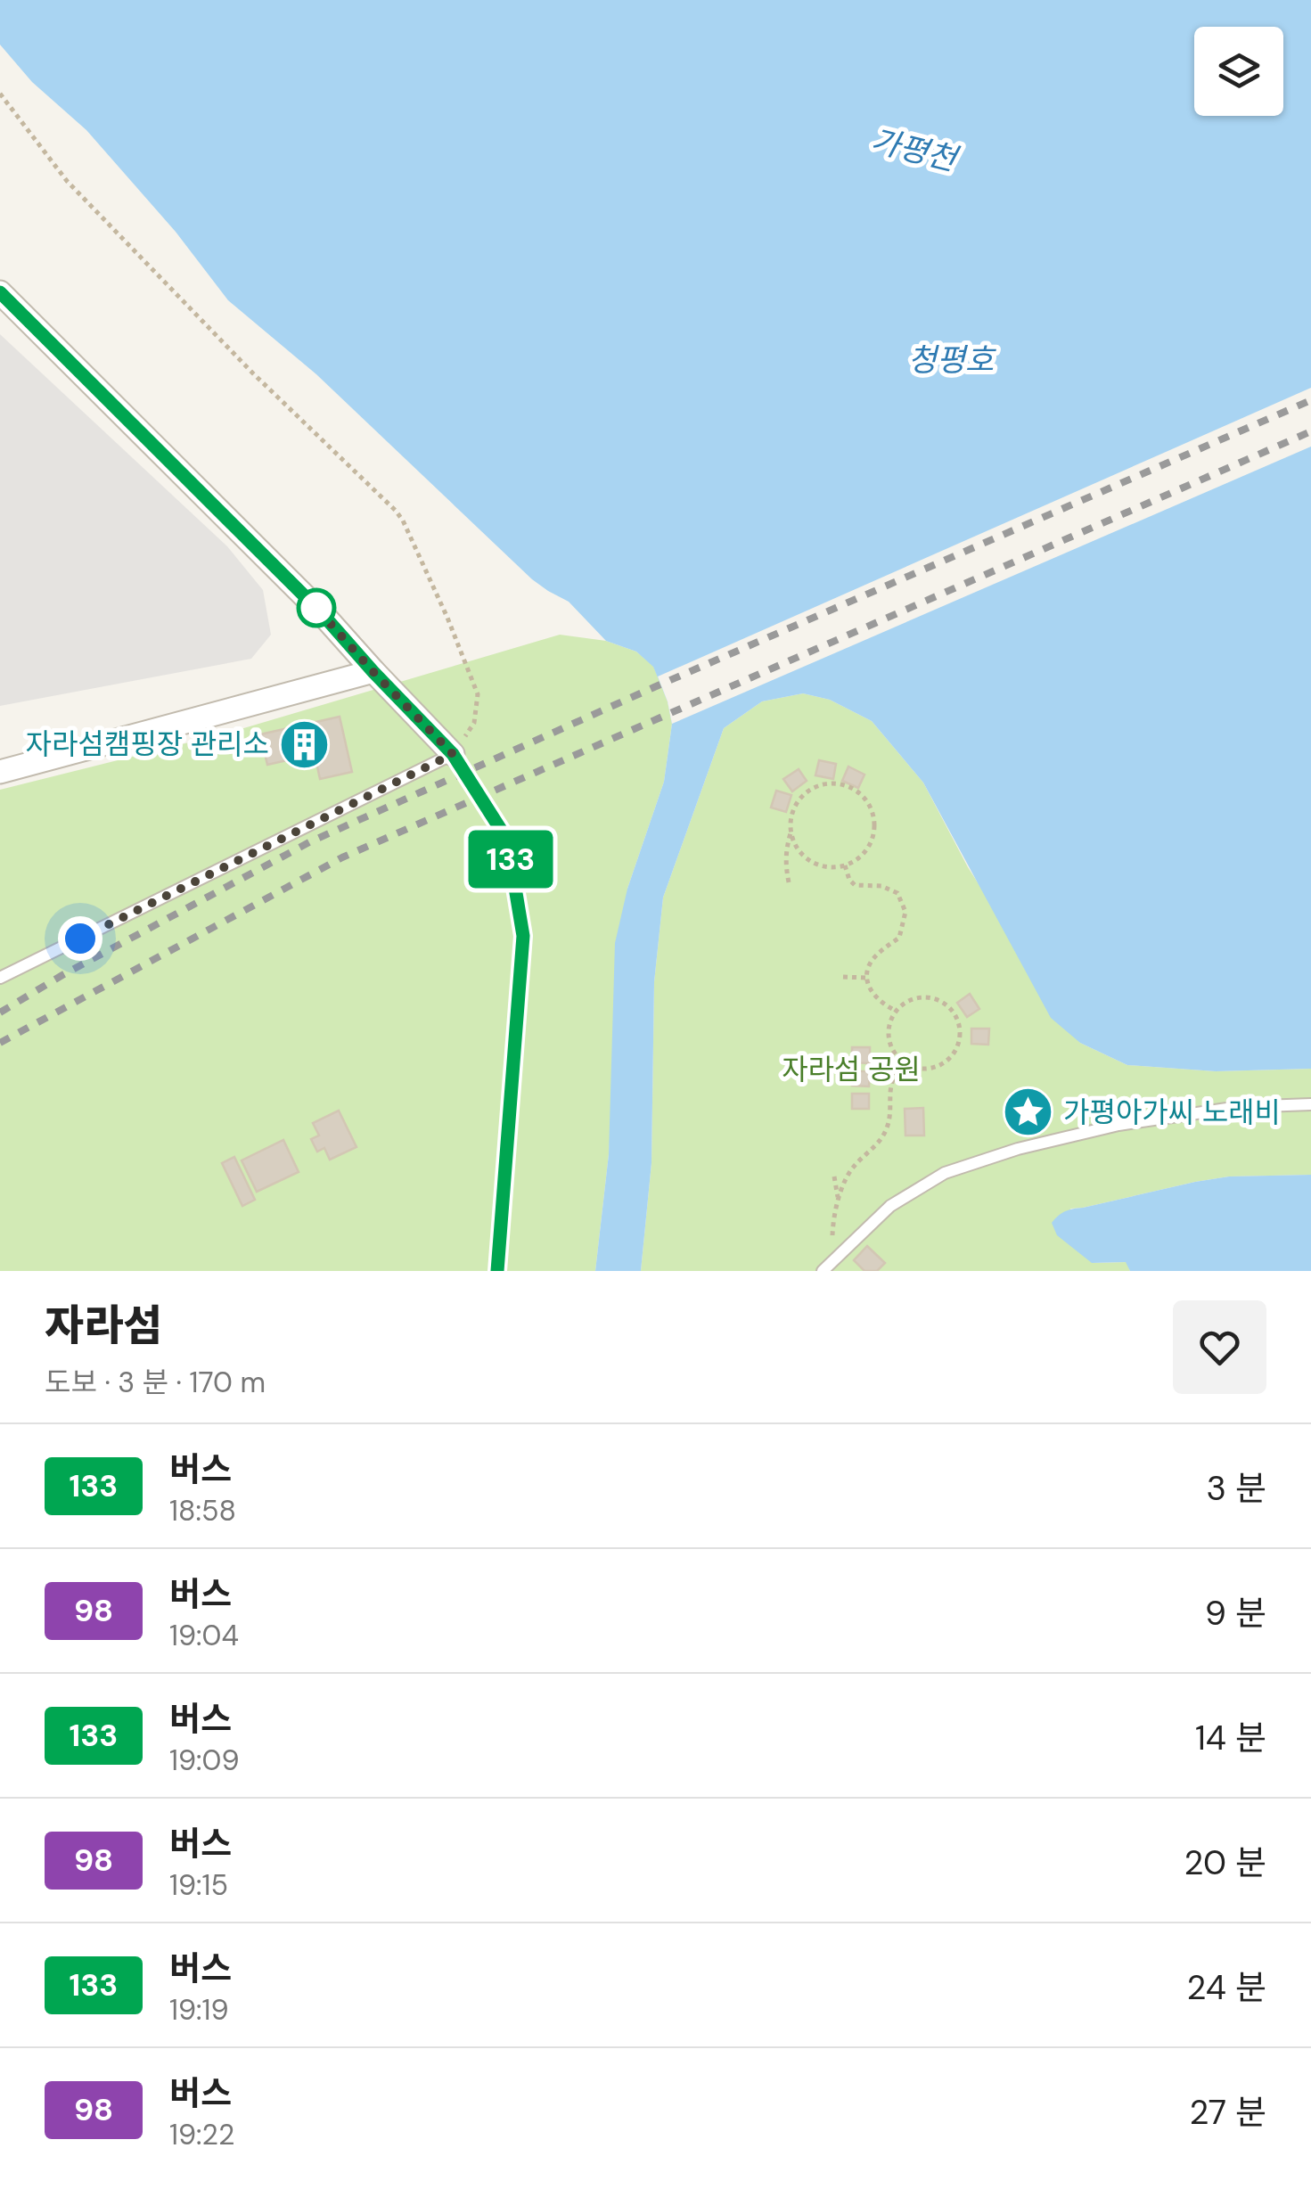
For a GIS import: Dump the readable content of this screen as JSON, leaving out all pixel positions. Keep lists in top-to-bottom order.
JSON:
{
  "water": ["가평천", "청평호"],
  "parks": ["자라섬 공원"],
  "places": {
    "building": ["자라섬캠핑장 관리소"],
    "place": ["가평아가씨 노래비"]
  },
  "lines": ["bus line 133"],
  "page": {
    "on_map": "133",
    "heading": ["자라섬", "도보 · 3 분 · 170 m"],
    "list": [
      {
        "mark": "133",
        "name": "버스",
        "note": "18:58",
        "value": "3 분"
      },
      {
        "mark": "98",
        "name": "버스",
        "note": "19:04",
        "value": "9 분"
      },
      {
        "mark": "133",
        "name": "버스",
        "note": "19:09",
        "value": "14 분"
      },
      {
        "mark": "98",
        "name": "버스",
        "note": "19:15",
        "value": "20 분"
      },
      {
        "mark": "133",
        "name": "버스",
        "note": "19:19",
        "value": "24 분"
      },
      {
        "mark": "98",
        "name": "버스",
        "note": "19:22",
        "value": "27 분"
      }
    ]
  }
}
